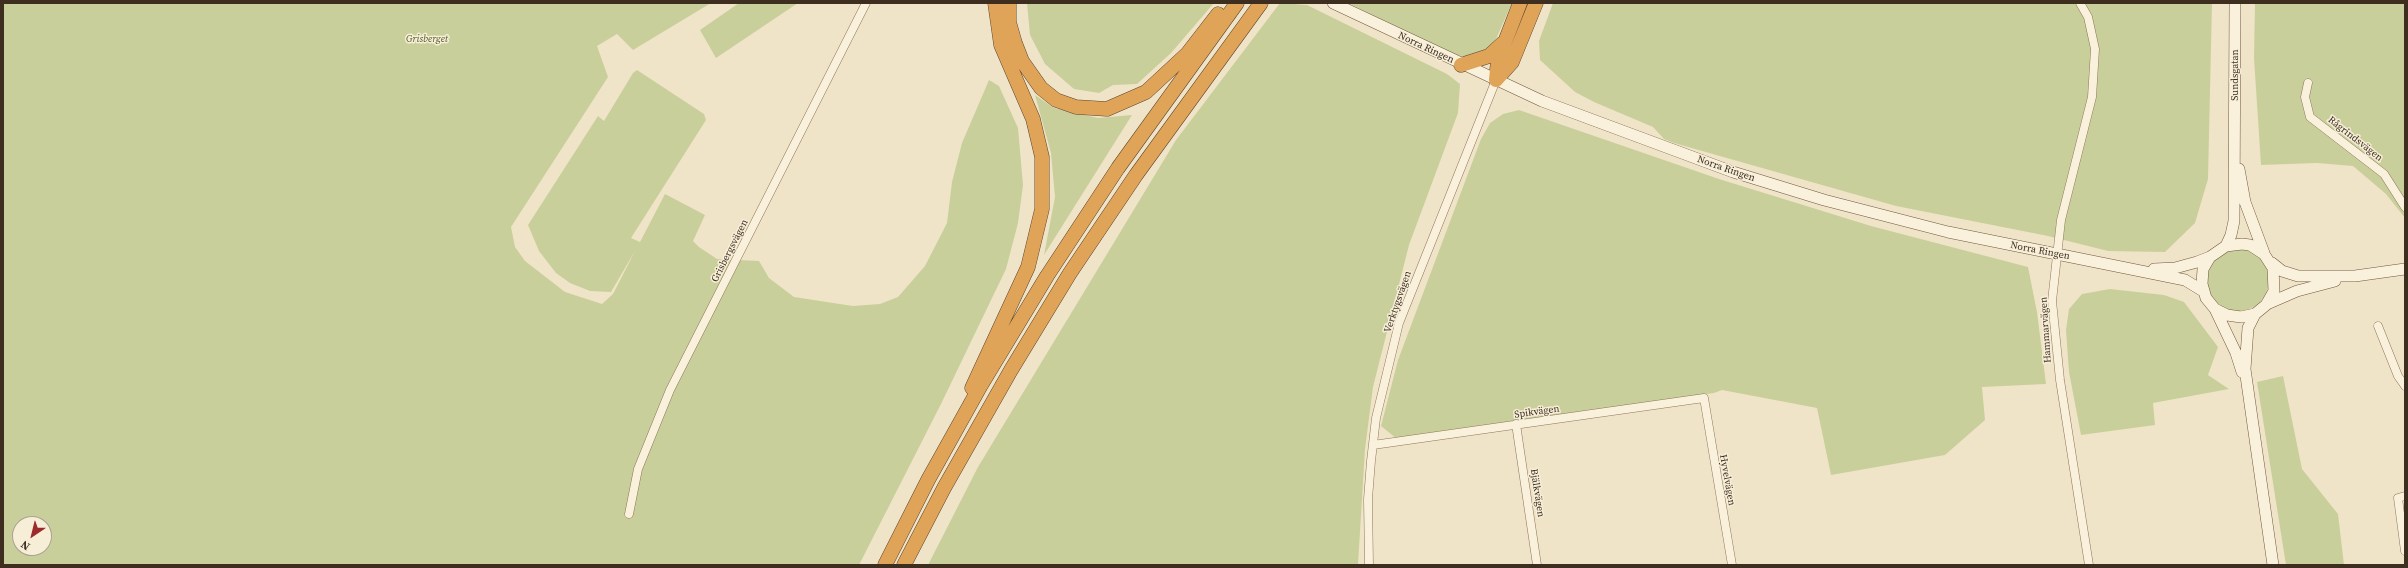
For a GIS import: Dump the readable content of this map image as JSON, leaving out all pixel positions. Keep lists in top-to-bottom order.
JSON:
{
  "streets": {
    "main road": ["Norra Ringen", "Sundsgatan"],
    "street": [
      "Rågrindsvägen",
      "Grisbergsvägen",
      "Verktygsvägen",
      "Hammarvägen",
      "Spikvägen",
      "Hyvelvägen",
      "Bjälkvägen"
    ]
  },
  "crossings": [
    ["Norra Ringen", "Sundsgatan"],
    ["Norra Ringen", "Verktygsvägen"],
    ["Norra Ringen", "Hammarvägen"],
    ["Verktygsvägen", "Spikvägen"],
    ["Spikvägen", "Hyvelvägen"],
    ["Spikvägen", "Bjälkvägen"]
  ],
  "parks": ["Grisberget"],
  "north": "bottom left"
}
